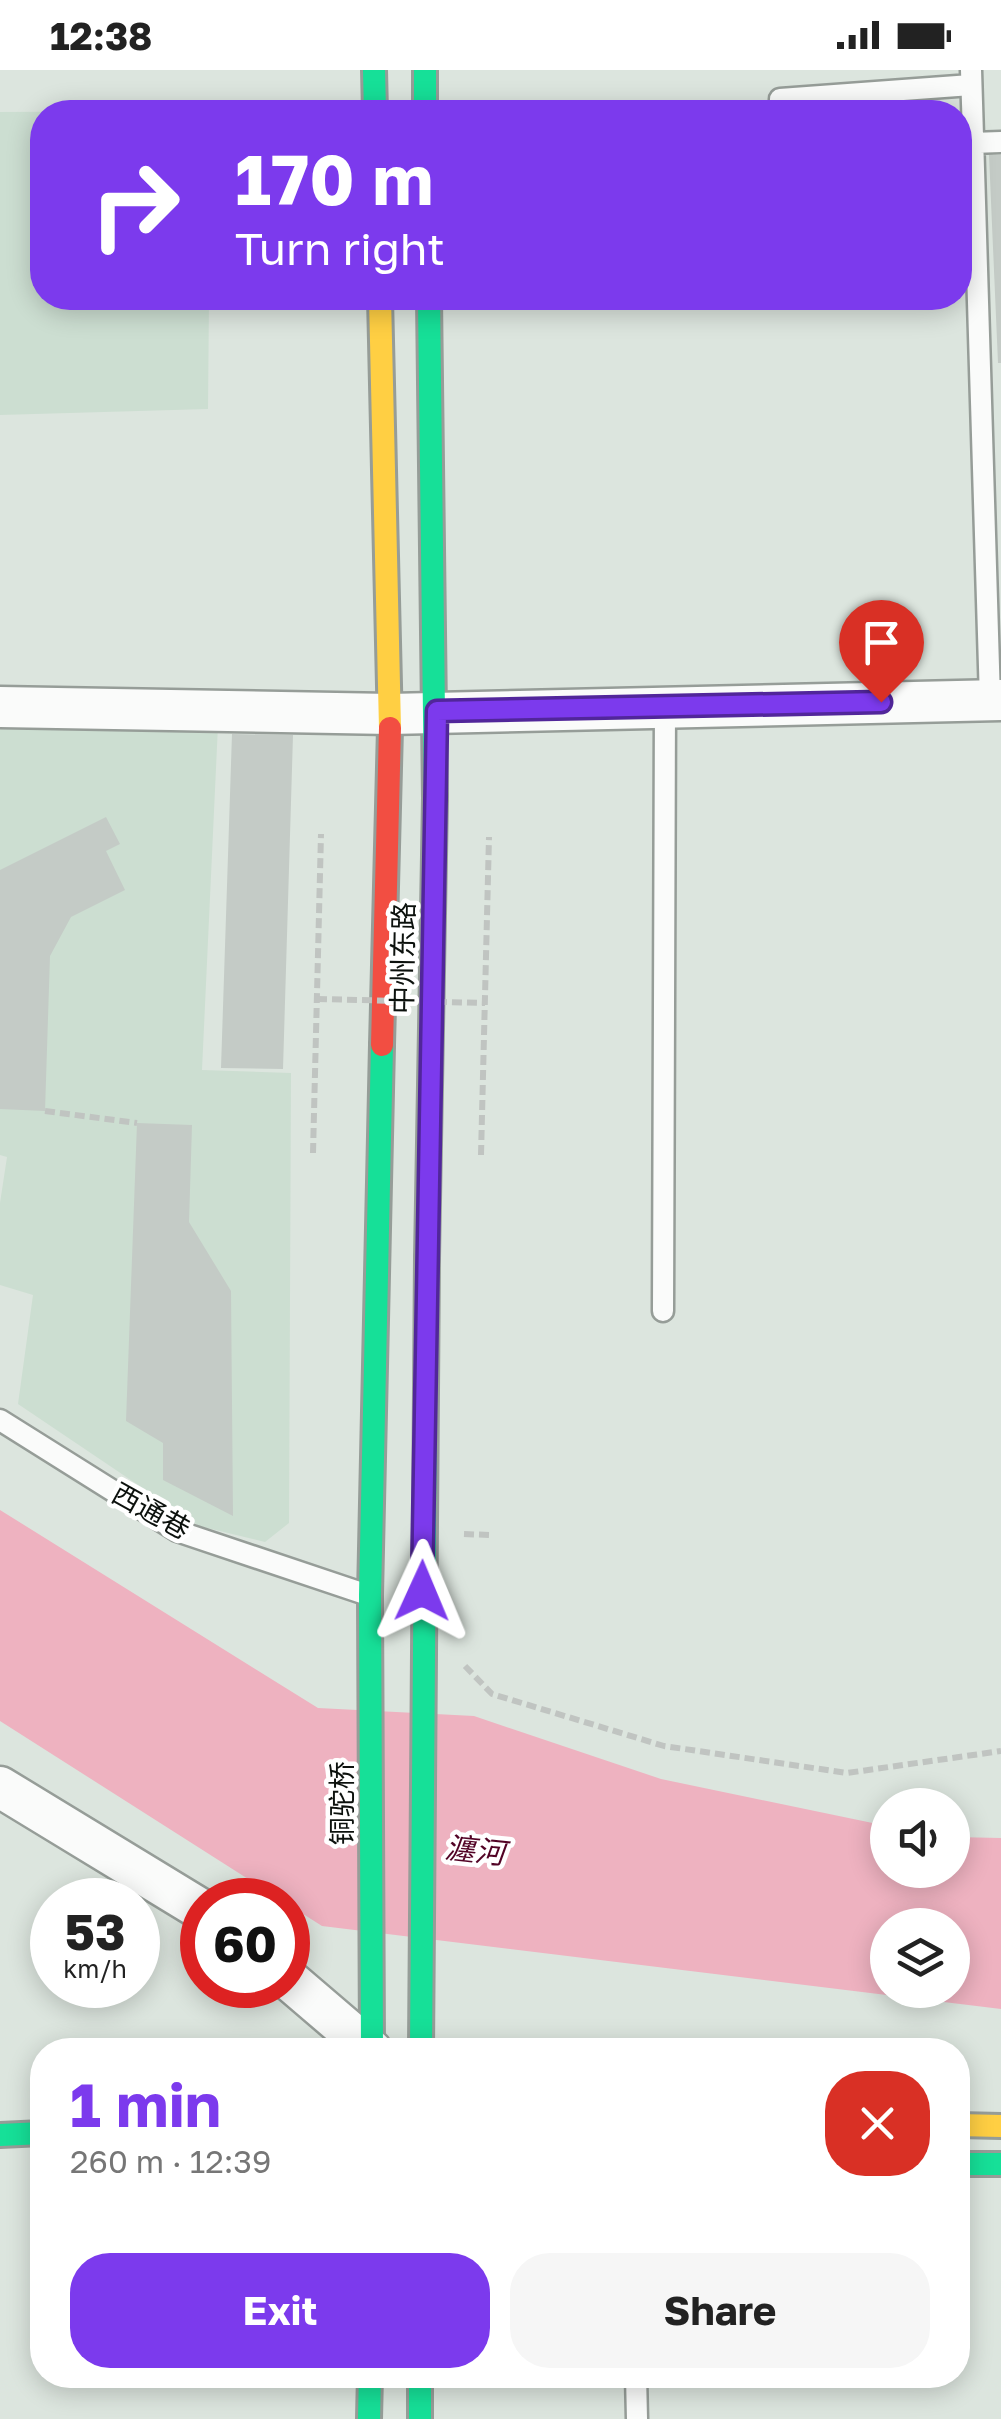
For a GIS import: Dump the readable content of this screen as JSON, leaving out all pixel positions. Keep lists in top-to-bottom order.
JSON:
{
  "streets": {
    "main road": ["中州东路", "铜驼桥"],
    "lane": ["西通巷"]
  },
  "crossings": [
    ["中州东路", "西通巷"],
    ["中州东路", "铜驼桥"],
    ["西通巷", "铜驼桥"]
  ],
  "water": ["瀍河"],
  "page": {
    "status": "12:38",
    "turn": ["170 m", "Turn right"],
    "speed": "53 km/h",
    "limit": "60",
    "heading": ["1 min", "260 m · 12:39"],
    "buttons": ["Exit", "Share"]
  }
}
